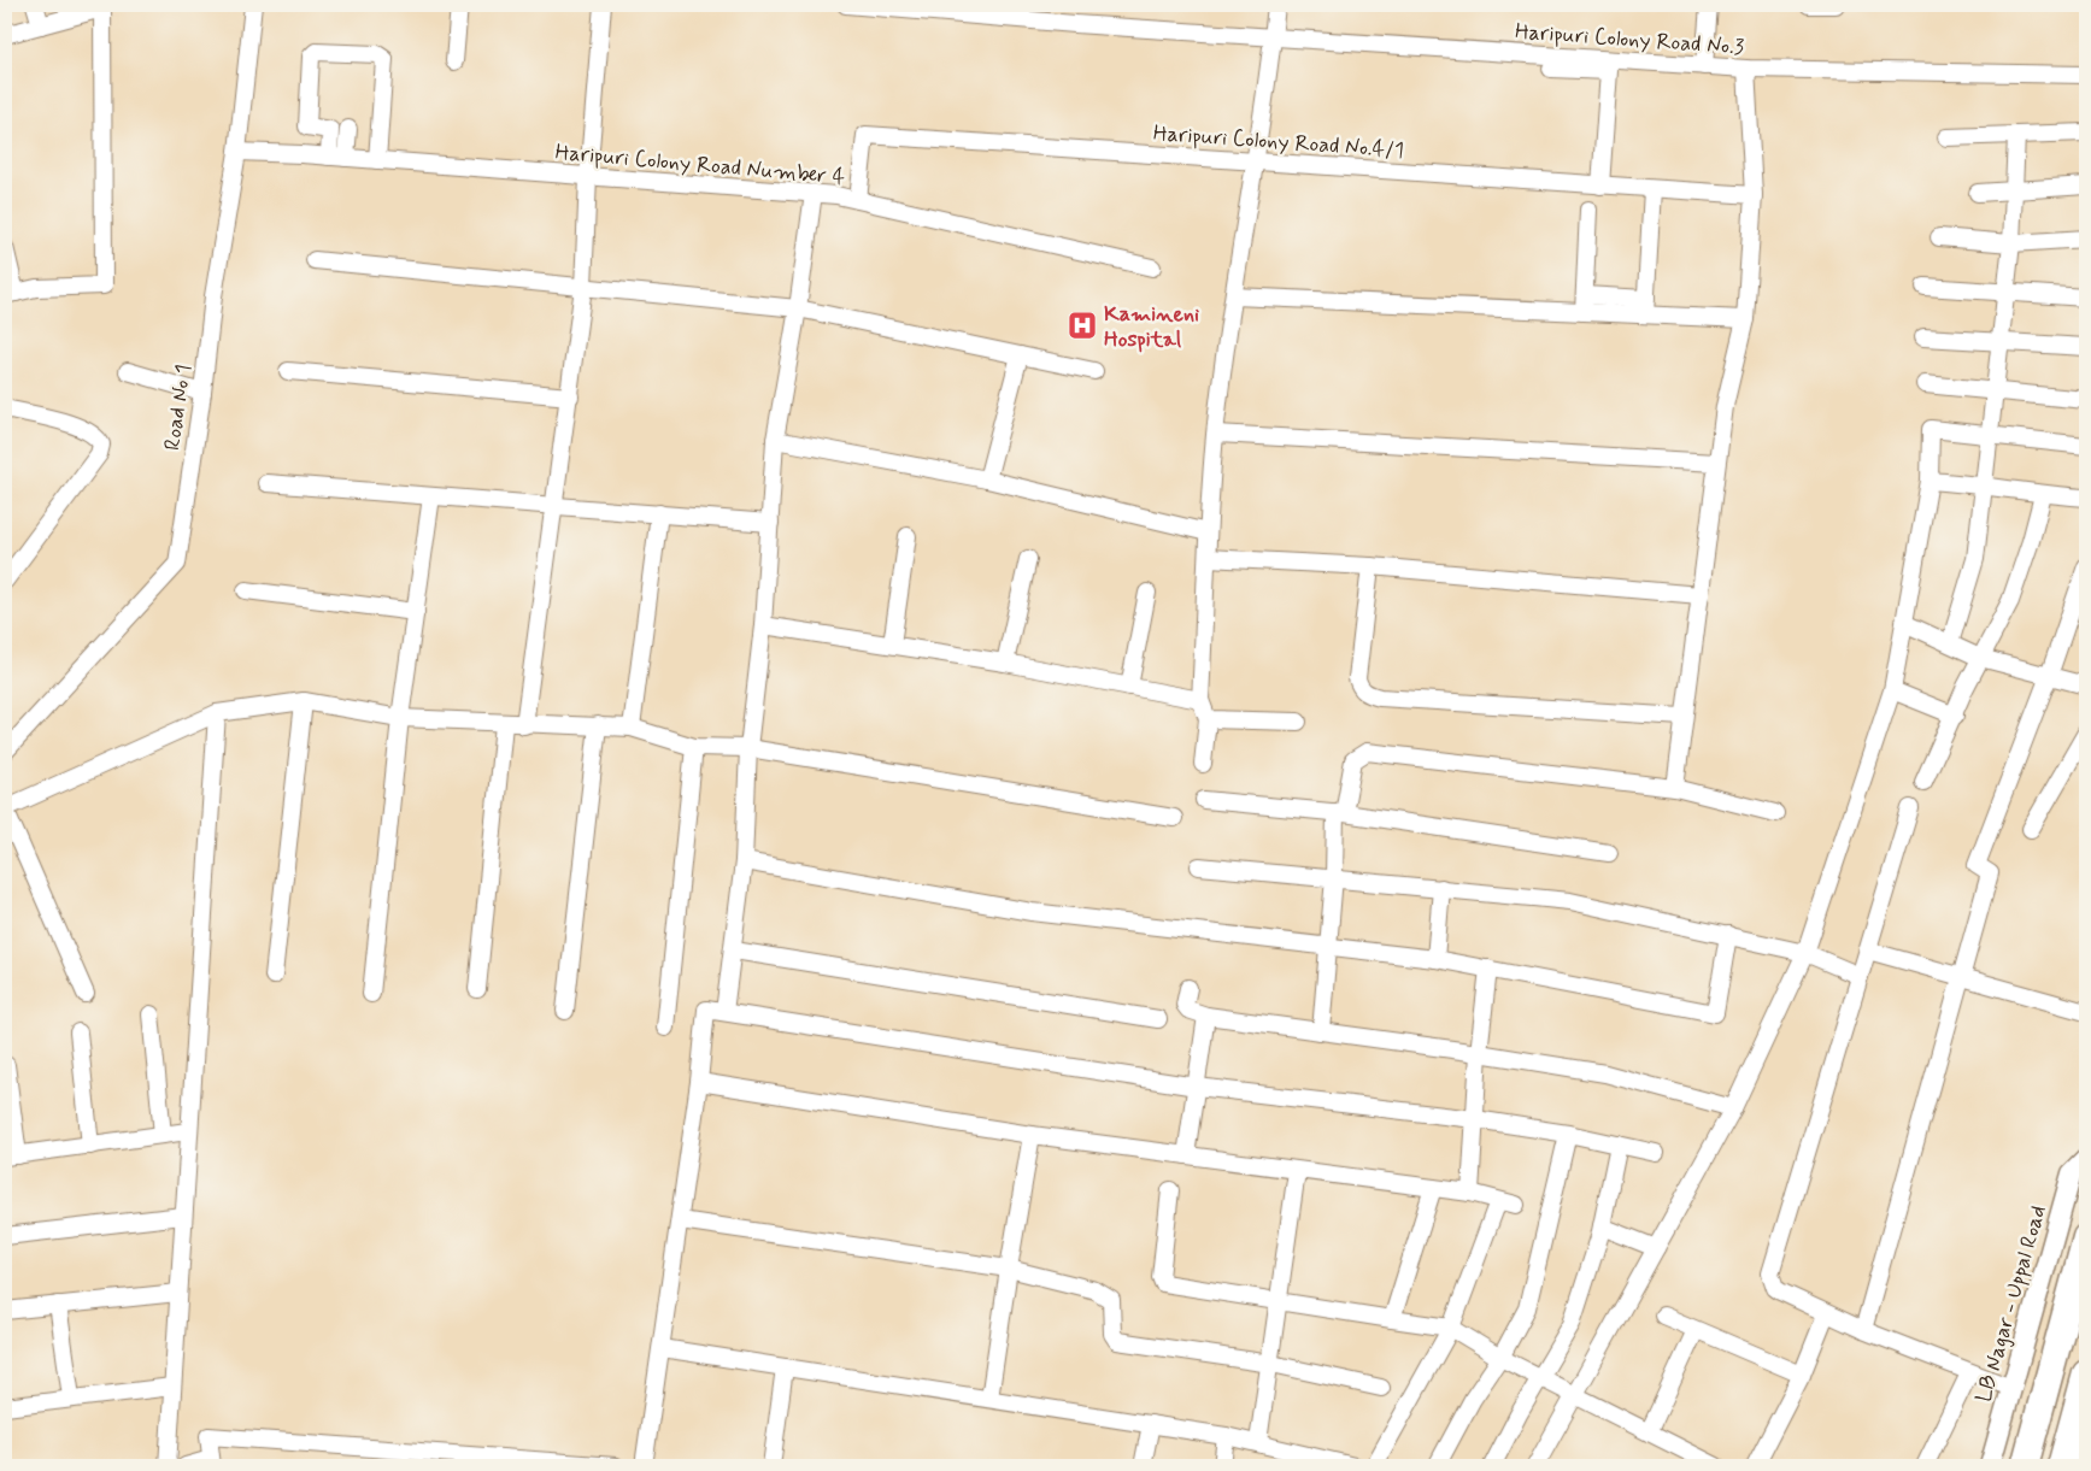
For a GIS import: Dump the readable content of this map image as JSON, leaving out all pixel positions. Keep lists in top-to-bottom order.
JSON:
{
  "streets": {
    "street": [
      "Haripuri Colony Road No.3",
      "Haripuri Colony Road No.4/1",
      "Haripuri Colony Road Number 4",
      "Road No 1",
      "LB Nagar - Uppal Road"
    ]
  },
  "crossings": [
    ["Haripuri Colony Road No.4/1", "Haripuri Colony Road Number 4"],
    ["Haripuri Colony Road Number 4", "Road No 1"]
  ],
  "places": {
    "hospital": ["Kamineni Hospital"]
  }
}
